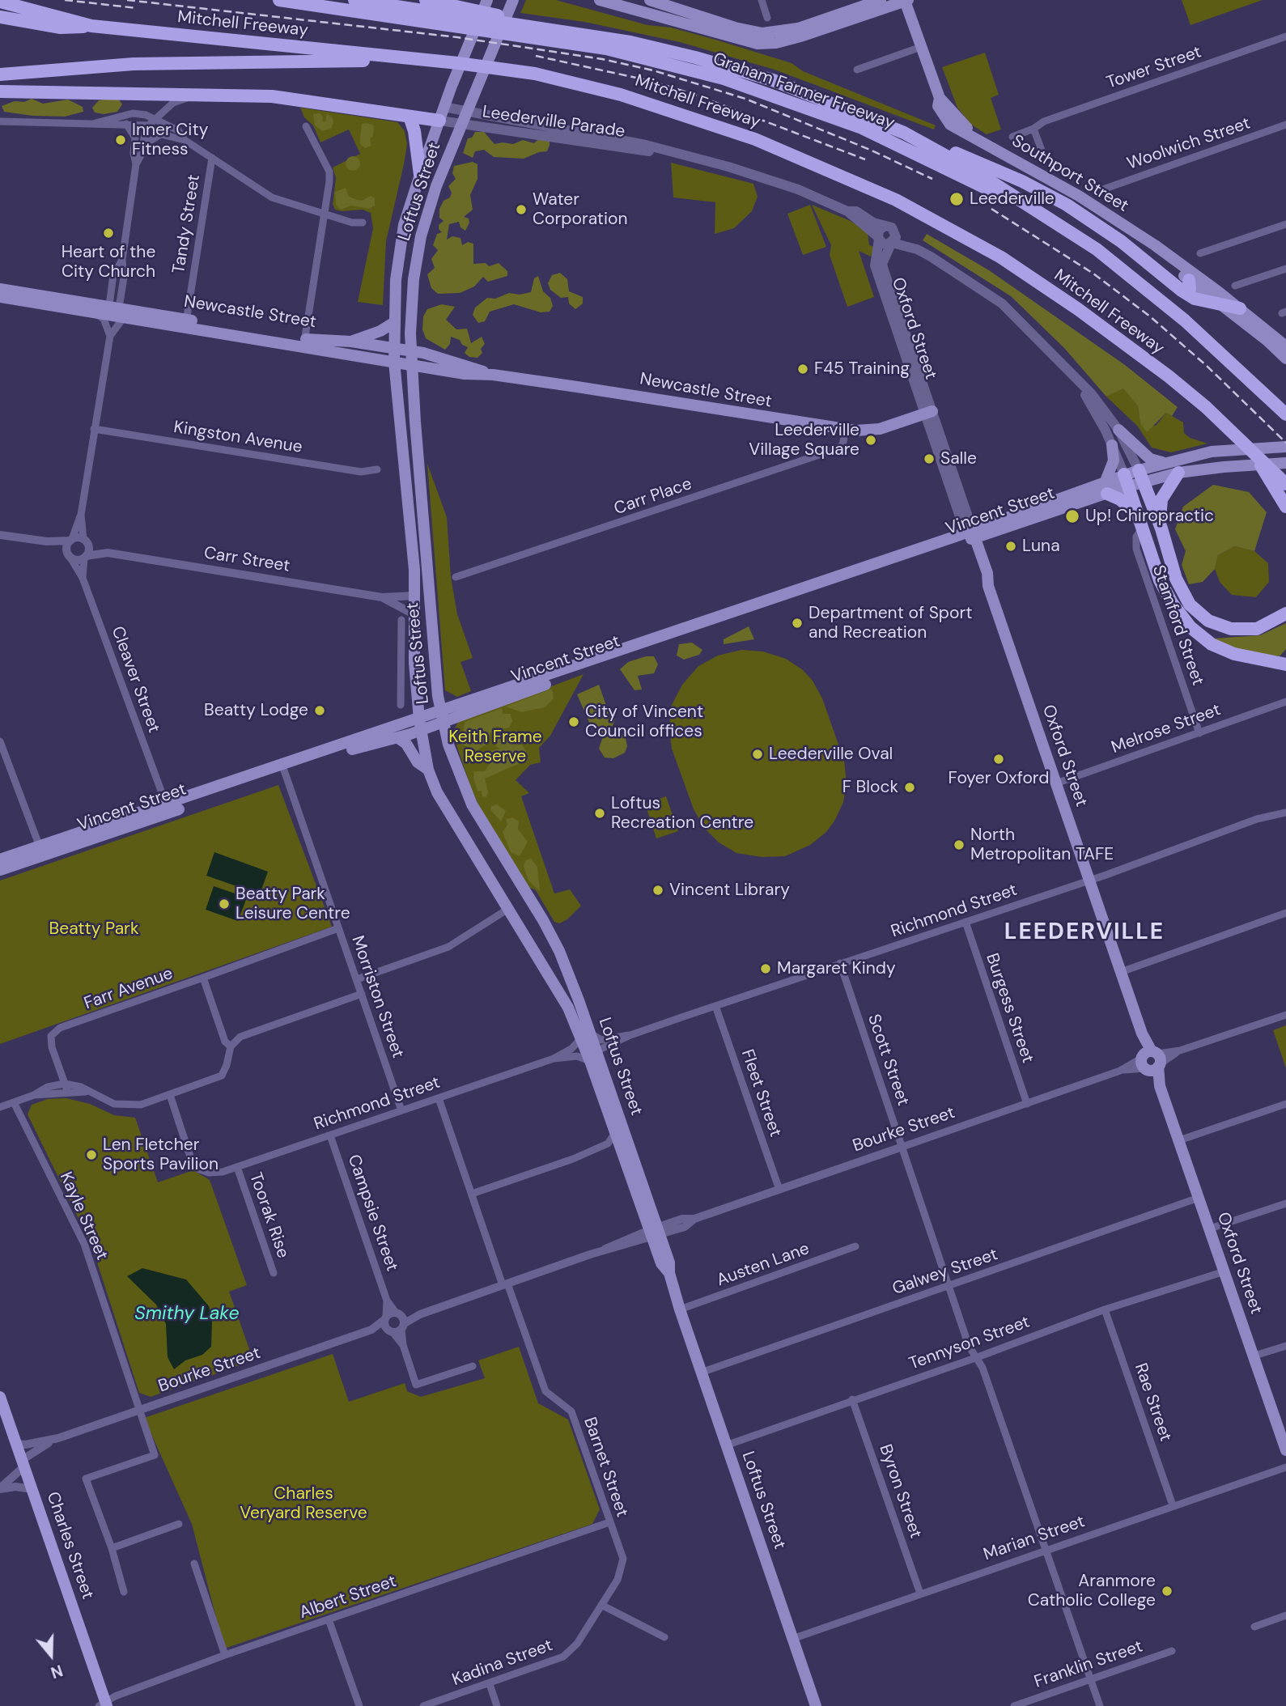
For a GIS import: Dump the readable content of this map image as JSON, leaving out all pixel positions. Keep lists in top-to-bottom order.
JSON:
{
  "streets": {
    "highway": ["Mitchell Freeway", "Graham Farmer Freeway", "Charles Street"],
    "main road": [
      "Leederville Parade",
      "Southport Street",
      "Loftus Street",
      "Newcastle Street",
      "Oxford Street",
      "Vincent Street"
    ],
    "street": [
      "Tower Street",
      "Woolwich Street",
      "Tandy Street",
      "Kingston Avenue",
      "Carr Place",
      "Carr Street",
      "Stamford Street",
      "Cleaver Street",
      "Melrose Street",
      "Richmond Street",
      "Farr Avenue",
      "Morriston Street",
      "Burgess Street",
      "Scott Street",
      "Fleet Street",
      "Bourke Street",
      "Campsie Street",
      "Toorak Rise",
      "Kayle Street",
      "Austen Lane",
      "Galwey Street",
      "Tennyson Street",
      "Rae Street",
      "Barnet Street",
      "Byron Street",
      "Marian Street",
      "Albert Street",
      "Kadina Street",
      "Franklin Street"
    ]
  },
  "crossings": [
    ["Leederville Parade", "Loftus Street"],
    ["Leederville Parade", "Oxford Street"],
    ["Loftus Street", "Newcastle Street"],
    ["Loftus Street", "Vincent Street"],
    ["Loftus Street", "Carr Street"],
    ["Loftus Street", "Richmond Street"],
    ["Loftus Street", "Bourke Street"],
    ["Loftus Street", "Austen Lane"],
    ["Loftus Street", "Galwey Street"],
    ["Loftus Street", "Tennyson Street"],
    ["Loftus Street", "Marian Street"],
    ["Tandy Street", "Newcastle Street"],
    ["Newcastle Street", "Oxford Street"],
    ["Newcastle Street", "Carr Place"],
    ["Oxford Street", "Vincent Street"],
    ["Oxford Street", "Melrose Street"],
    ["Oxford Street", "Richmond Street"],
    ["Oxford Street", "Bourke Street"],
    ["Oxford Street", "Galwey Street"],
    ["Oxford Street", "Tennyson Street"],
    ["Vincent Street", "Cleaver Street"],
    ["Vincent Street", "Morriston Street"],
    ["Carr Street", "Cleaver Street"],
    ["Stamford Street", "Melrose Street"],
    ["Richmond Street", "Morriston Street"],
    ["Richmond Street", "Burgess Street"],
    ["Richmond Street", "Scott Street"],
    ["Richmond Street", "Fleet Street"],
    ["Richmond Street", "Campsie Street"],
    ["Richmond Street", "Toorak Rise"],
    ["Richmond Street", "Barnet Street"],
    ["Farr Avenue", "Morriston Street"],
    ["Burgess Street", "Bourke Street"],
    ["Scott Street", "Bourke Street"],
    ["Scott Street", "Galwey Street"],
    ["Scott Street", "Tennyson Street"],
    ["Scott Street", "Marian Street"],
    ["Scott Street", "Franklin Street"],
    ["Fleet Street", "Bourke Street"],
    ["Bourke Street", "Campsie Street"],
    ["Bourke Street", "Kayle Street"],
    ["Bourke Street", "Barnet Street"],
    ["Bourke Street", "Charles Street"],
    ["Tennyson Street", "Rae Street"],
    ["Tennyson Street", "Byron Street"],
    ["Rae Street", "Marian Street"],
    ["Barnet Street", "Albert Street"],
    ["Barnet Street", "Kadina Street"],
    ["Byron Street", "Marian Street"],
    ["Charles Street", "Albert Street"]
  ],
  "districts": ["LEEDERVILLE"],
  "water": ["Smithy Lake"],
  "parks": ["Keith Frame Reserve", "Beatty Park", "Charles Veryard Reserve"],
  "places": [
    "Inner City Fitness",
    "Leederville",
    "Water Corporation",
    "Heart of the City Church",
    "F45 Training",
    "Leederville Village Square",
    "Salle",
    "Up! Chiropractic",
    "Luna",
    "Department of Sport and Recreation",
    "Beatty Lodge",
    "City of Vincent Council offices",
    "Leederville Oval",
    "Foyer Oxford",
    "F Block",
    "Loftus Recreation Centre",
    "North Metropolitan TAFE",
    "Vincent Library",
    "Beatty Park Leisure Centre",
    "Margaret Kindy",
    "Len Fletcher Sports Pavilion",
    "Aranmore Catholic College"
  ],
  "north": "bottom"
}
